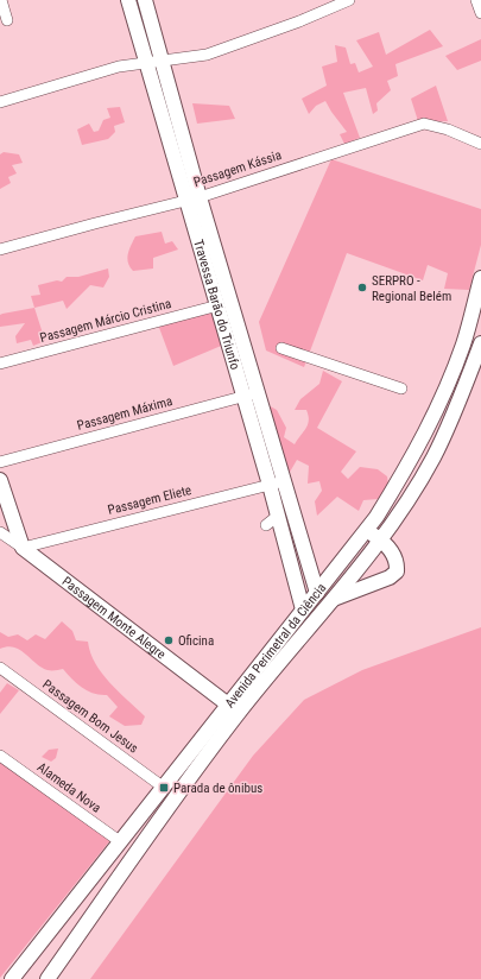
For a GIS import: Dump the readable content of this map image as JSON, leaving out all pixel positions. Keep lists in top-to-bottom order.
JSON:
{
  "streets": {
    "main road": ["Travessa Barão do Triunfo", "Passagem Monte Alegre", "Avenida Perimetral da Ciência"],
    "street": [
      "Passagem Kássia",
      "Passagem Márcio Cristina",
      "Passagem Máxima",
      "Passagem Eliete",
      "Passagem Bom Jesus",
      "Alameda Nova"
    ]
  },
  "crossings": [
    ["Passagem Kássia", "Travessa Barão do Triunfo"],
    ["Travessa Barão do Triunfo", "Passagem Márcio Cristina"],
    ["Travessa Barão do Triunfo", "Passagem Máxima"],
    ["Travessa Barão do Triunfo", "Passagem Eliete"],
    ["Travessa Barão do Triunfo", "Avenida Perimetral da Ciência"],
    ["Passagem Eliete", "Passagem Monte Alegre"],
    ["Passagem Monte Alegre", "Avenida Perimetral da Ciência"],
    ["Avenida Perimetral da Ciência", "Passagem Bom Jesus"],
    ["Avenida Perimetral da Ciência", "Alameda Nova"]
  ],
  "places": {
    "other": ["SERPRO - Regional Belém", "Oficina"],
    "transit": ["Parada de ônibus"]
  }
}
